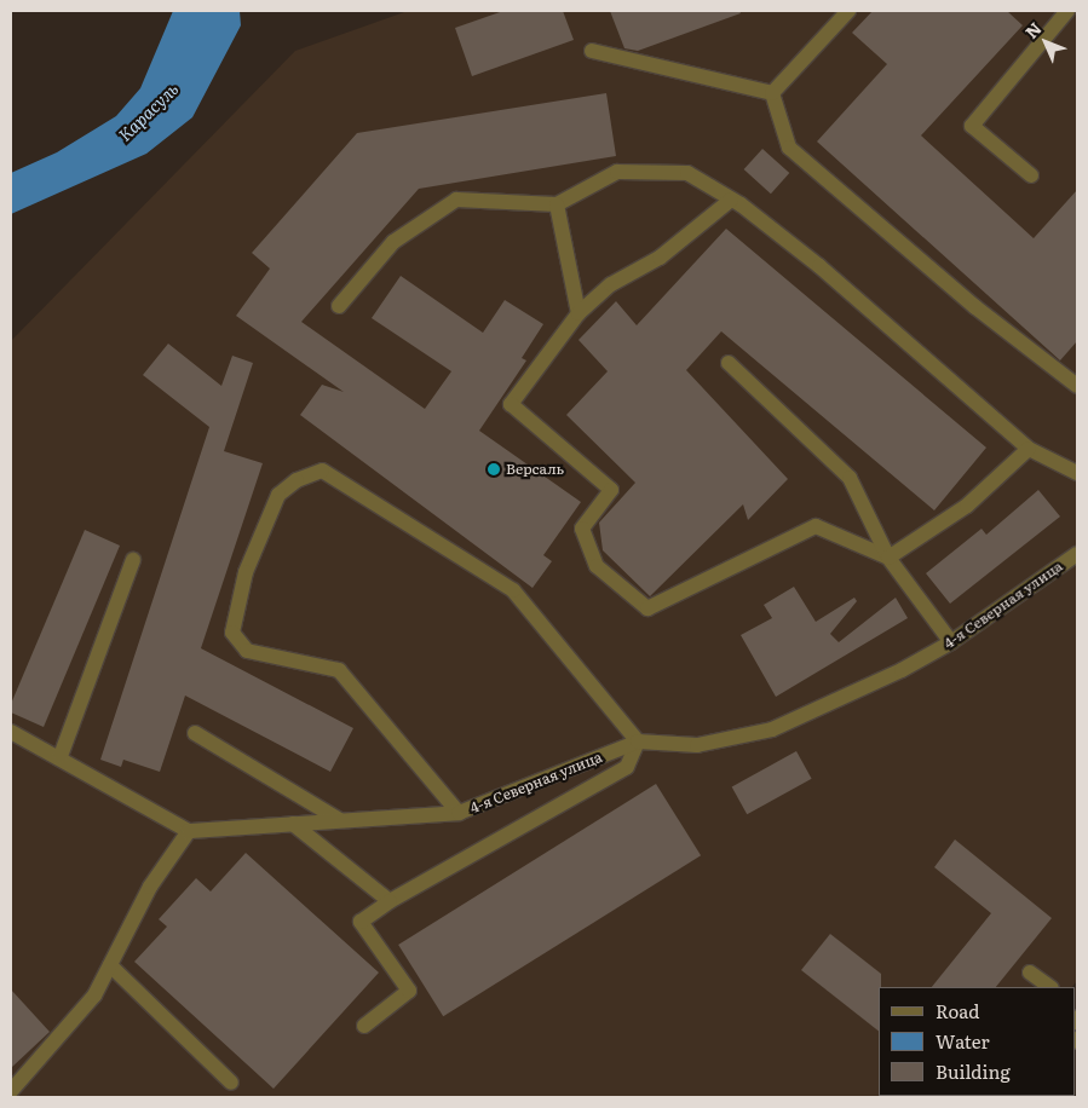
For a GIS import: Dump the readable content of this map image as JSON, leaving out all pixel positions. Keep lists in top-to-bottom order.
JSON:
{
  "streets": {
    "street": ["4-я Северная улица"]
  },
  "water": ["Карасуль"],
  "places": ["Версаль"],
  "legend": ["Road", "Water", "Building"],
  "north": "top left"
}
